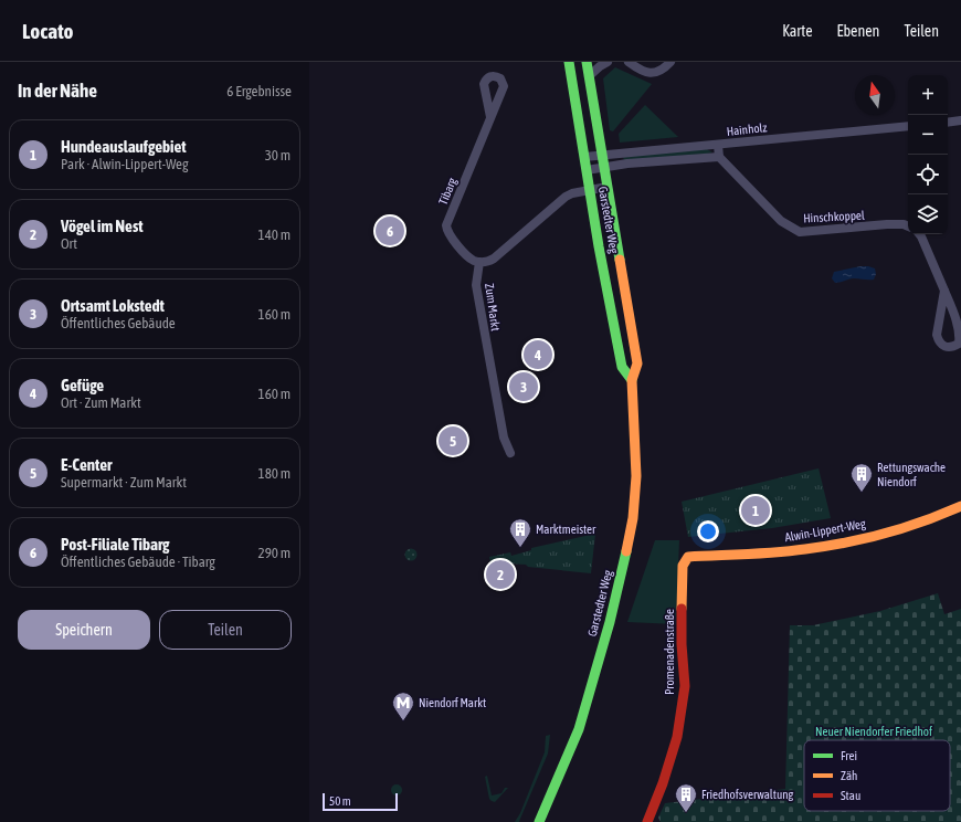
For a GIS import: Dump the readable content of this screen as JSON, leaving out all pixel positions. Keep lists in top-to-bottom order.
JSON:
{
  "streets": {
    "main road": ["Garstedter Weg", "Alwin-Lippert-Weg", "Promenadenstraße"],
    "street": [
      "Hainholz",
      "Tibarg",
      "Hinschkoppel",
      "Zum Markt"
    ]
  },
  "crossings": [
    ["Hainholz", "Garstedter Weg"],
    ["Tibarg", "Zum Markt"],
    ["Alwin-Lippert-Weg", "Promenadenstraße"]
  ],
  "parks": ["Neuer Niendorfer Friedhof"],
  "places": {
    "building": ["Rettungswache Niendorf", "Marktmeister", "Friedhofsverwaltung"],
    "metro station": ["Niendorf Markt"]
  },
  "legend": ["Frei", "Zäh", "Stau"],
  "scale_bar": "50 m",
  "north": "top",
  "page": {
    "header": "Locato",
    "nav": ["Karte", "Ebenen", "Teilen"],
    "heading": ["In der Nähe", "6 Ergebnisse"],
    "map_buttons": ["+", "−"],
    "list": [
      {
        "mark": "1",
        "name": "Hundeauslaufgebiet",
        "note": "Park · Alwin-Lippert-Weg",
        "value": "30 m"
      },
      {
        "mark": "2",
        "name": "Vögel im Nest",
        "note": "Ort",
        "value": "140 m"
      },
      {
        "mark": "3",
        "name": "Ortsamt Lokstedt",
        "note": "Öffentliches Gebäude",
        "value": "160 m"
      },
      {
        "mark": "4",
        "name": "Gefüge",
        "note": "Ort · Zum Markt",
        "value": "160 m"
      },
      {
        "mark": "5",
        "name": "E-Center",
        "note": "Supermarkt · Zum Markt",
        "value": "180 m"
      },
      {
        "mark": "6",
        "name": "Post-Filiale Tibarg",
        "note": "Öffentliches Gebäude · Tibarg",
        "value": "290 m"
      }
    ],
    "pins": [
      "6",
      "4",
      "3",
      "5",
      "1",
      "2"
    ],
    "buttons": ["Speichern", "Teilen"],
    "scale": "50 m"
  }
}
